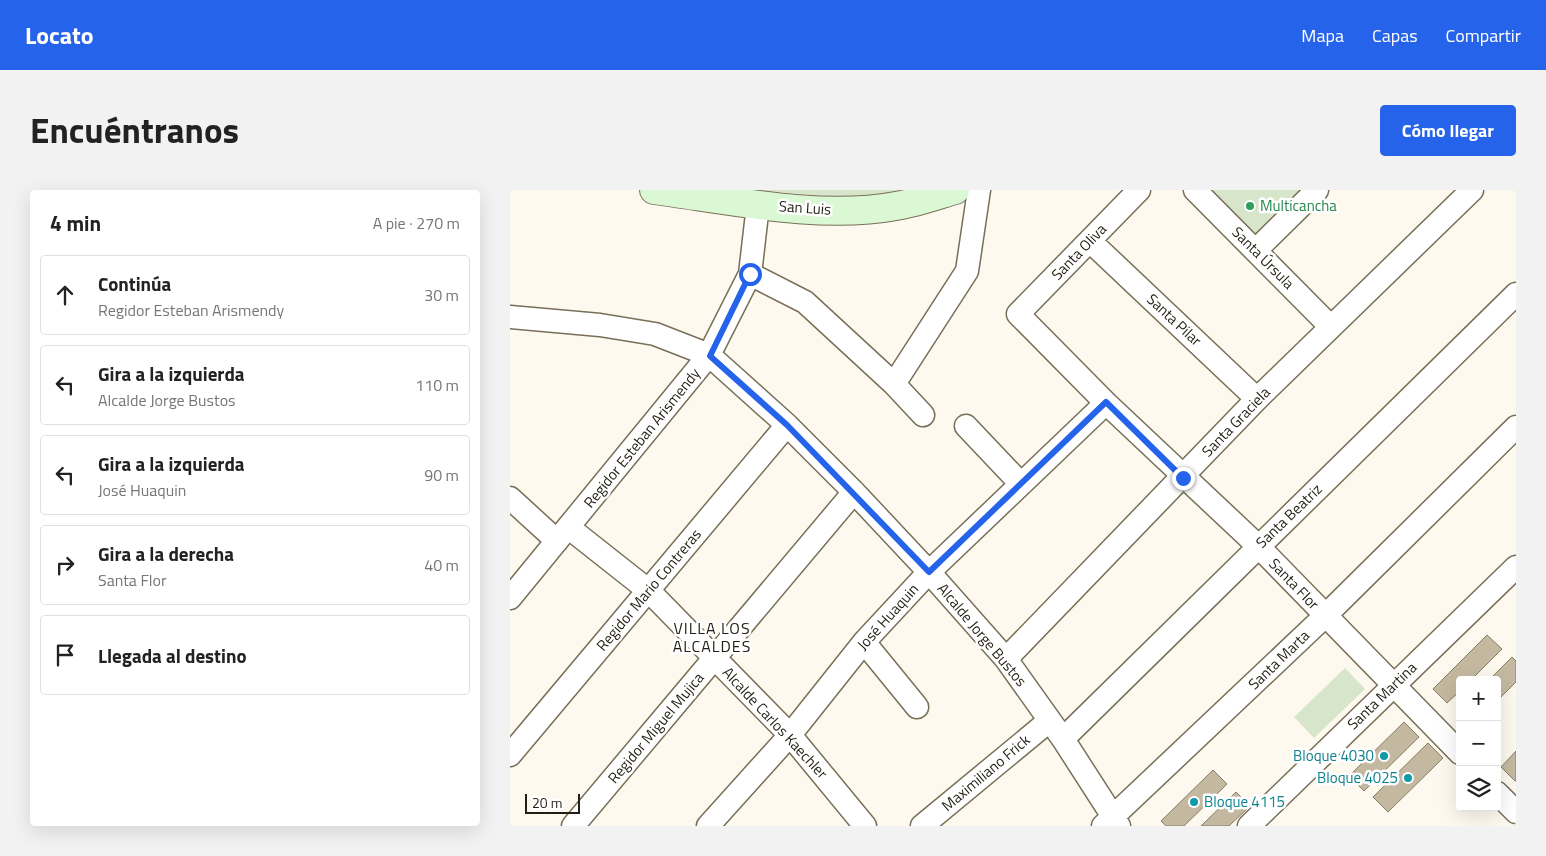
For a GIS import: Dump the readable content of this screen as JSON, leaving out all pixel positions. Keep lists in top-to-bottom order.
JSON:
{
  "streets": {
    "street": [
      "San Luis",
      "Santa Oliva",
      "Santa Úrsula",
      "Santa Pilar",
      "Santa Graciela",
      "Regidor Esteban Arismendy",
      "Santa Beatriz",
      "Santa Flor",
      "Regidor Mario Contreras",
      "José Huaquin",
      "Alcalde Jorge Bustos",
      "Santa Marta",
      "Santa Martina",
      "Alcalde Carlos Kaechler",
      "Regidor Miguel Mujica",
      "Maximiliano Frick"
    ]
  },
  "crossings": [
    ["San Luis", "Regidor Esteban Arismendy"],
    ["Santa Oliva", "Santa Pilar"],
    ["Santa Oliva", "Santa Flor"],
    ["Santa Úrsula", "Santa Graciela"],
    ["Santa Pilar", "Santa Graciela"],
    ["Santa Graciela", "Santa Flor"],
    ["Santa Graciela", "Alcalde Jorge Bustos"],
    ["Regidor Esteban Arismendy", "Alcalde Jorge Bustos"],
    ["Regidor Esteban Arismendy", "Alcalde Carlos Kaechler"],
    ["Santa Beatriz", "Santa Flor"],
    ["Santa Beatriz", "Alcalde Jorge Bustos"],
    ["Santa Flor", "José Huaquin"],
    ["Santa Flor", "Santa Marta"],
    ["Santa Flor", "Santa Martina"],
    ["Regidor Mario Contreras", "Alcalde Jorge Bustos"],
    ["Regidor Mario Contreras", "Alcalde Carlos Kaechler"],
    ["José Huaquin", "Alcalde Jorge Bustos"],
    ["José Huaquin", "Alcalde Carlos Kaechler"],
    ["Alcalde Jorge Bustos", "Santa Marta"],
    ["Alcalde Jorge Bustos", "Regidor Miguel Mujica"],
    ["Alcalde Jorge Bustos", "Maximiliano Frick"],
    ["Alcalde Carlos Kaechler", "Regidor Miguel Mujica"]
  ],
  "districts": ["VILLA LOS ALCALDES"],
  "places": [
    "Multicancha",
    "Bloque 4030",
    "Bloque 4025",
    "Bloque 4115"
  ],
  "scale_bar": "20 m",
  "page": {
    "header": "Locato",
    "nav": ["Mapa", "Capas", "Compartir"],
    "title": "Encuéntranos",
    "buttons": "Cómo llegar",
    "heading": ["4 min", "A pie · 270 m"],
    "list": [
      ["Continúa", "Regidor Esteban Arismendy", "30 m"],
      ["Gira a la izquierda", "Alcalde Jorge Bustos", "110 m"],
      ["Gira a la izquierda", "José Huaquin", "90 m"],
      ["Gira a la derecha", "Santa Flor", "40 m"],
      "Llegada al destino"
    ],
    "map_buttons": ["+", "−"],
    "scale": "20 m"
  }
}
